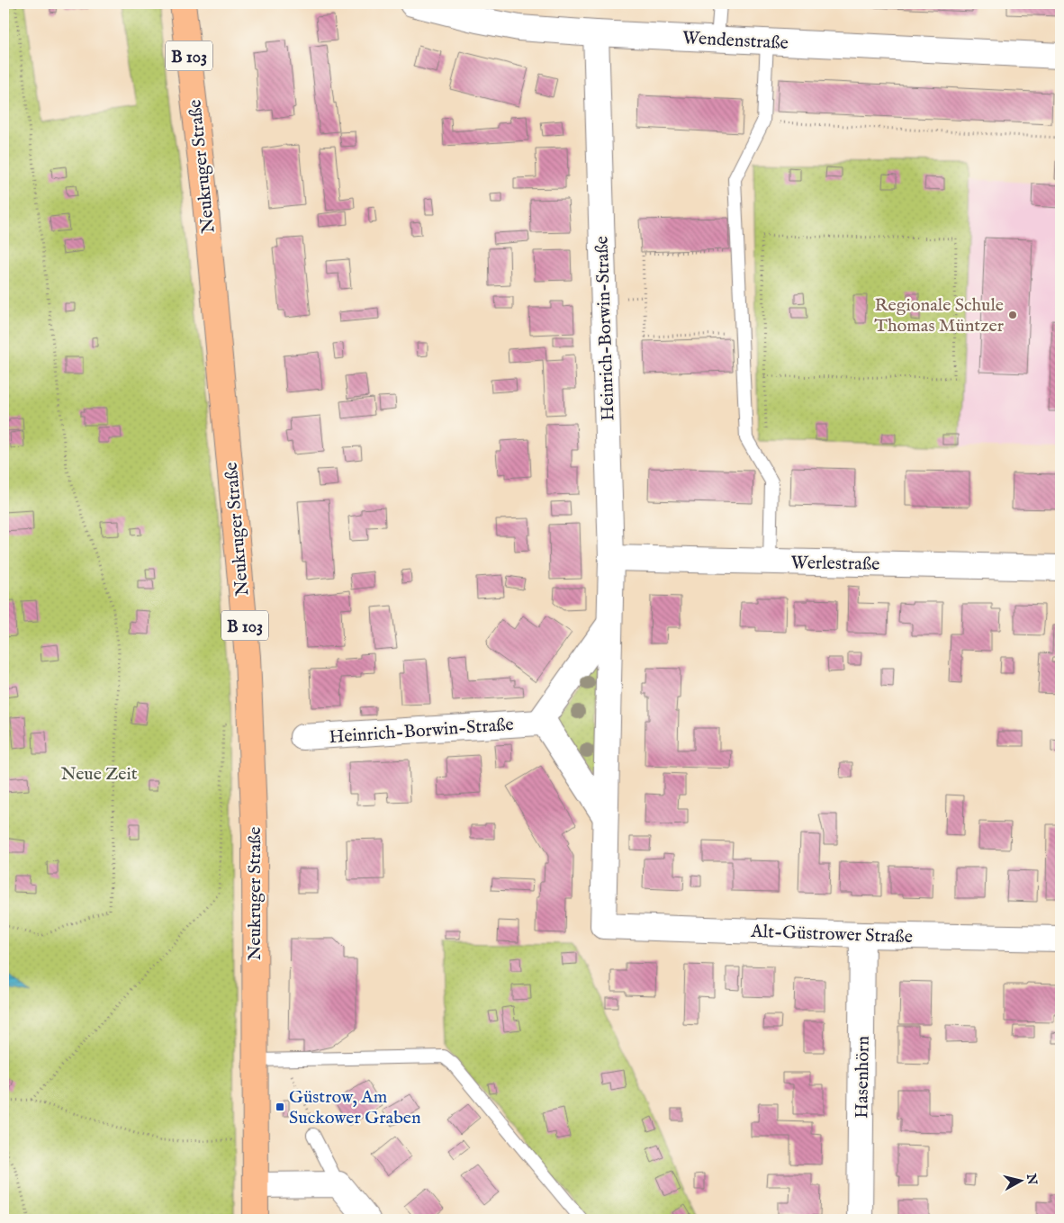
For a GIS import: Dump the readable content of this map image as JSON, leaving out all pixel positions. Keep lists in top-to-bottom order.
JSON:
{
  "streets": {
    "main road": ["B 103", "Neukruger Straße"],
    "street": [
      "Wendenstraße",
      "Heinrich-Borwin-Straße",
      "Werlestraße",
      "Alt-Güstrower Straße",
      "Hasenhörn"
    ]
  },
  "crossings": [
    ["Wendenstraße", "Heinrich-Borwin-Straße"],
    ["Heinrich-Borwin-Straße", "Werlestraße"],
    ["Heinrich-Borwin-Straße", "Alt-Güstrower Straße"],
    ["Alt-Güstrower Straße", "Hasenhörn"]
  ],
  "parks": ["Neue Zeit"],
  "places": {
    "other": ["Regionale Schule Thomas Müntzer"],
    "transit": ["Güstrow, Am Suckower Graben"]
  },
  "north": "right"
}
